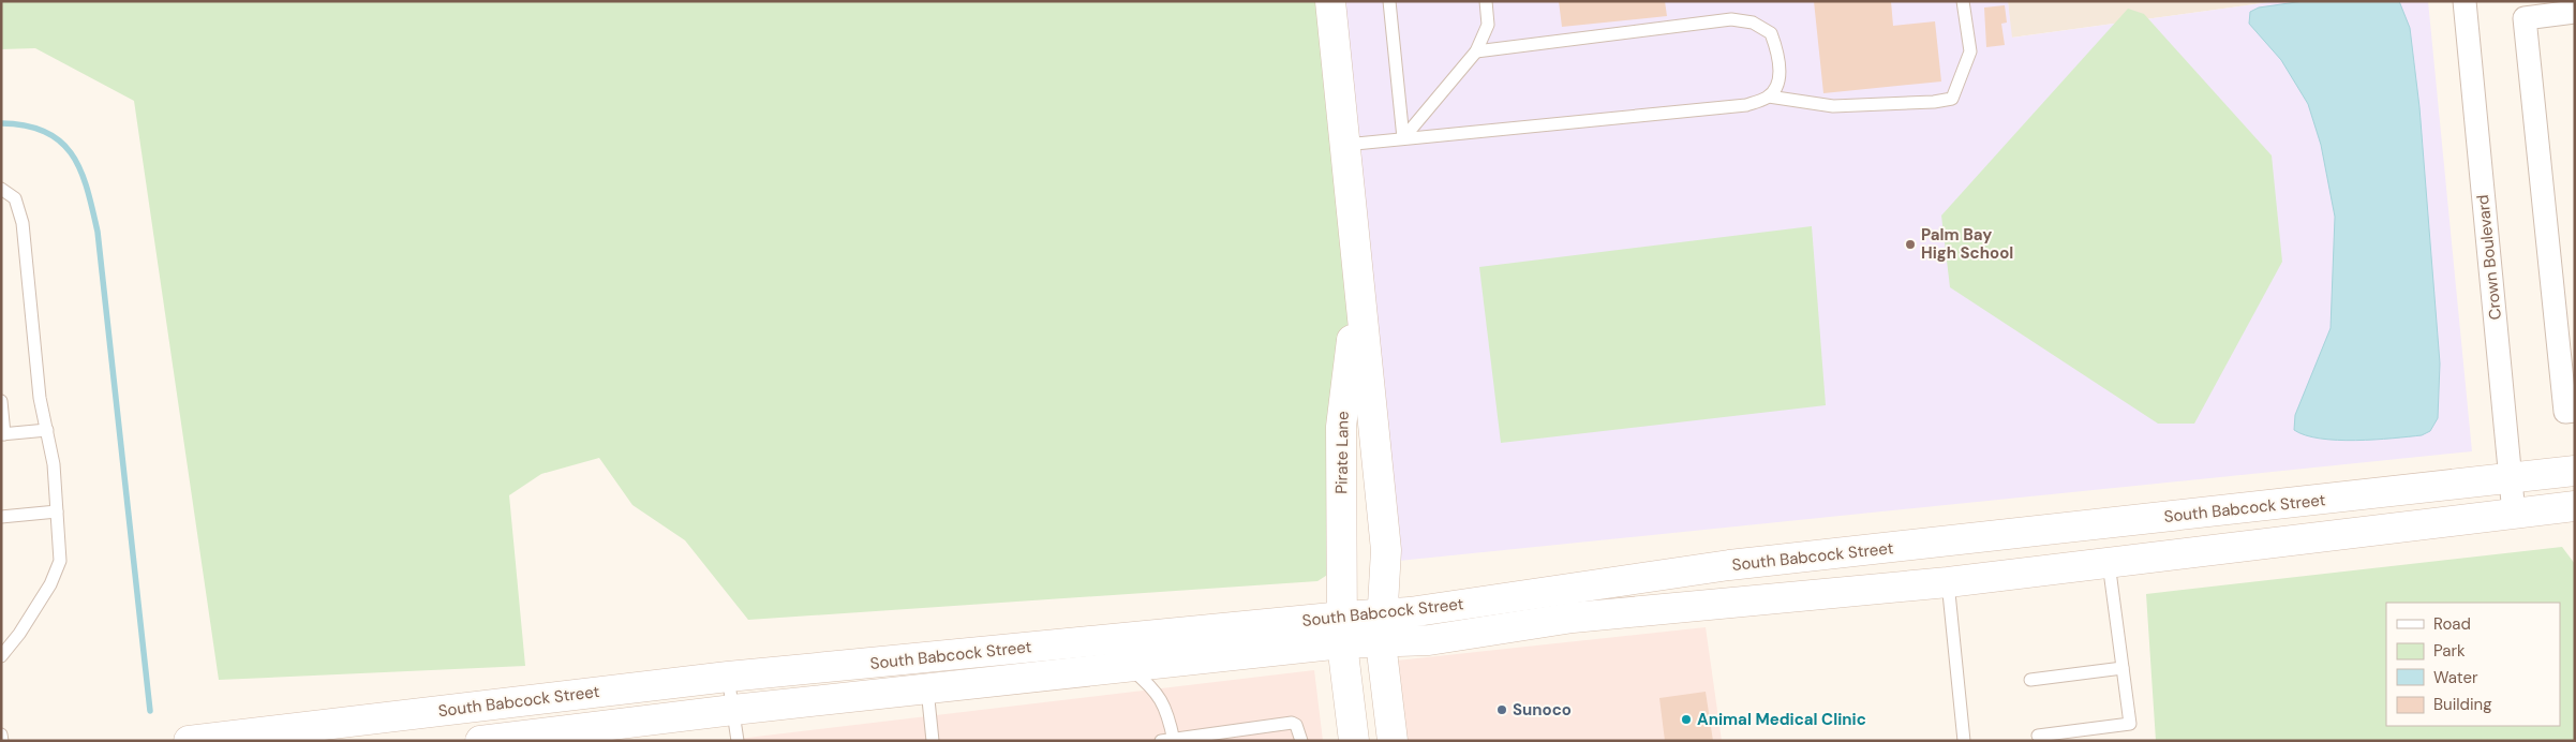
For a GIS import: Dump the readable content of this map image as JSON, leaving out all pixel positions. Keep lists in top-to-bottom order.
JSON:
{
  "streets": {
    "main road": ["Pirate Lane", "South Babcock Street"],
    "street": ["Crown Boulevard"]
  },
  "crossings": [
    ["Crown Boulevard", "South Babcock Street"],
    ["Pirate Lane", "South Babcock Street"]
  ],
  "places": ["Palm Bay High School", "Sunoco", "Animal Medical Clinic"],
  "legend": [
    "Road",
    "Park",
    "Water",
    "Building"
  ]
}
